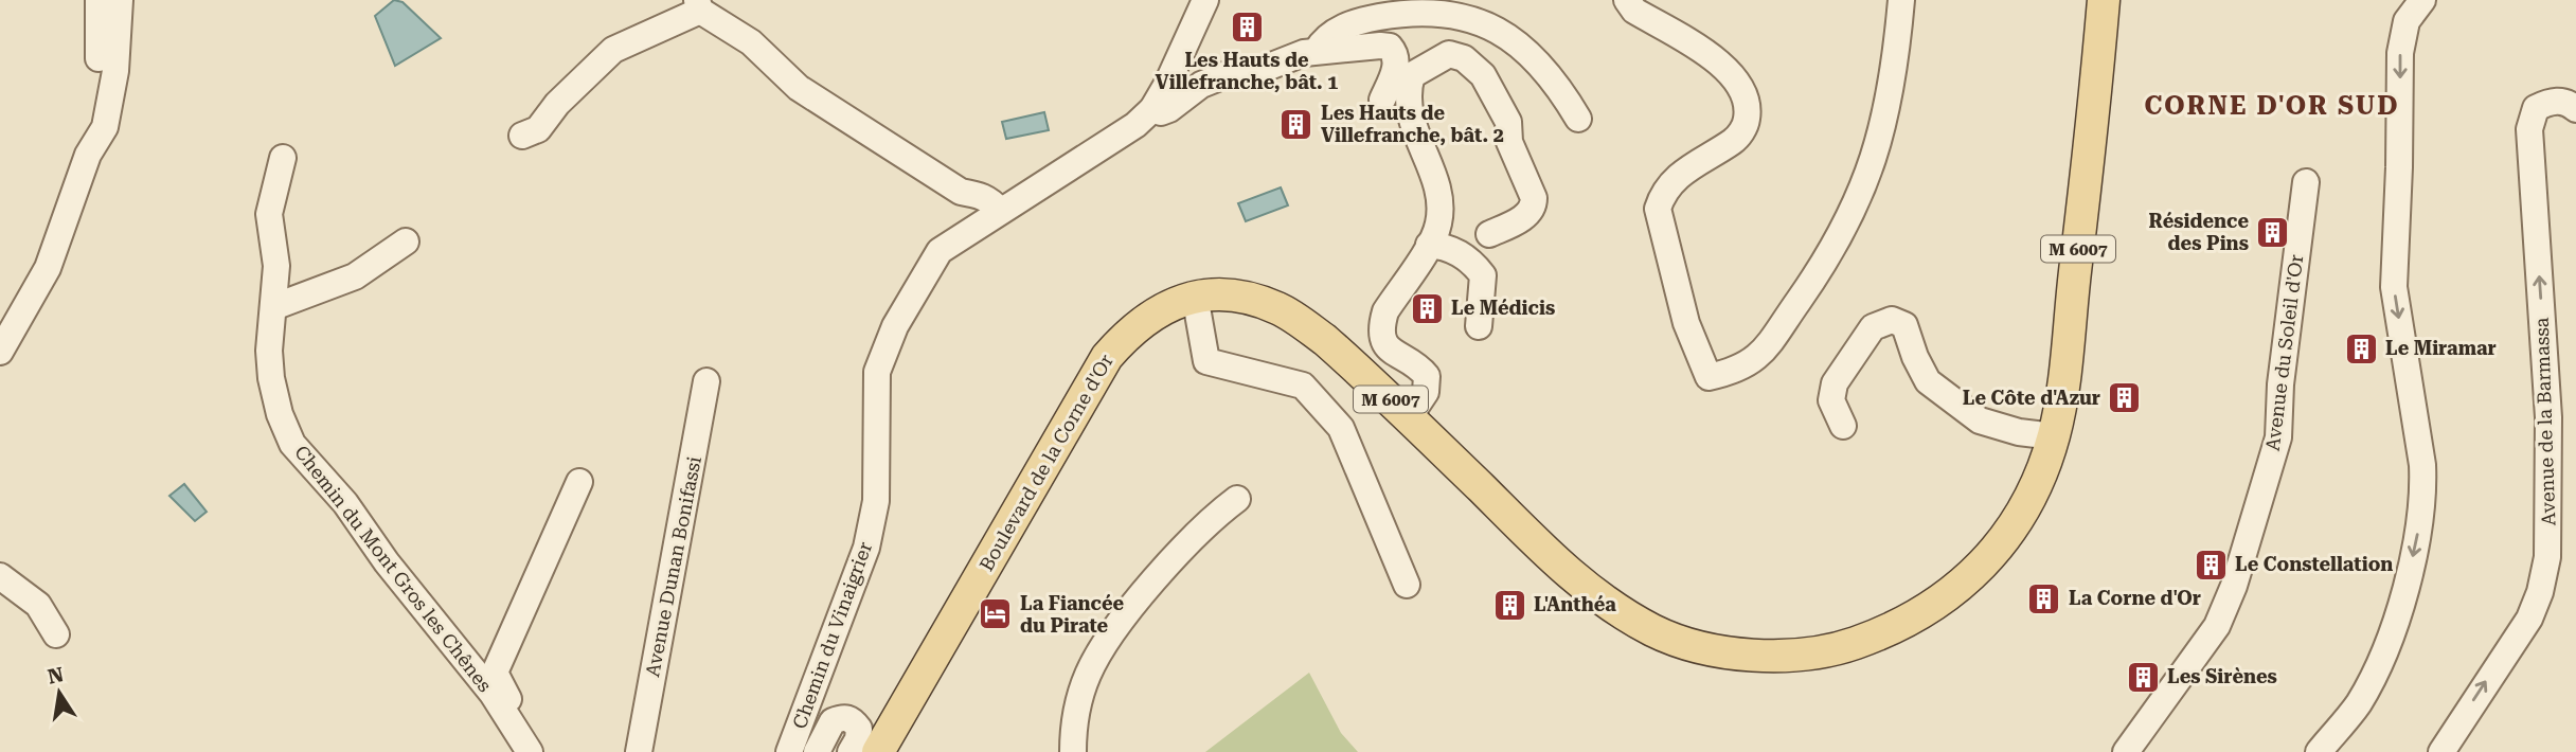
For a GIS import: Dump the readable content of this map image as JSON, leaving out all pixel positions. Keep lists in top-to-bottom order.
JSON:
{
  "streets": {
    "main road": ["M 6007", "Boulevard de la Corne d'Or"],
    "street": [
      "Avenue du Soleil d'Or",
      "Avenue de la Barmassa",
      "Avenue Dunan Bonifassi",
      "Chemin du Mont Gros les Chênes",
      "Chemin du Vinaigrier"
    ]
  },
  "districts": ["CORNE D'OR SUD"],
  "places": {
    "building": [
      "Les Hauts de Villefranche, bât. 1",
      "Les Hauts de Villefranche, bât. 2",
      "Résidence des Pins",
      "Le Médicis",
      "Le Miramar",
      "Le Côte d'Azur",
      "Le Constellation",
      "La Corne d'Or",
      "L'Anthéa",
      "Les Sirènes"
    ],
    "hotel": ["La Fiancée du Pirate"]
  },
  "north": "top"
}
